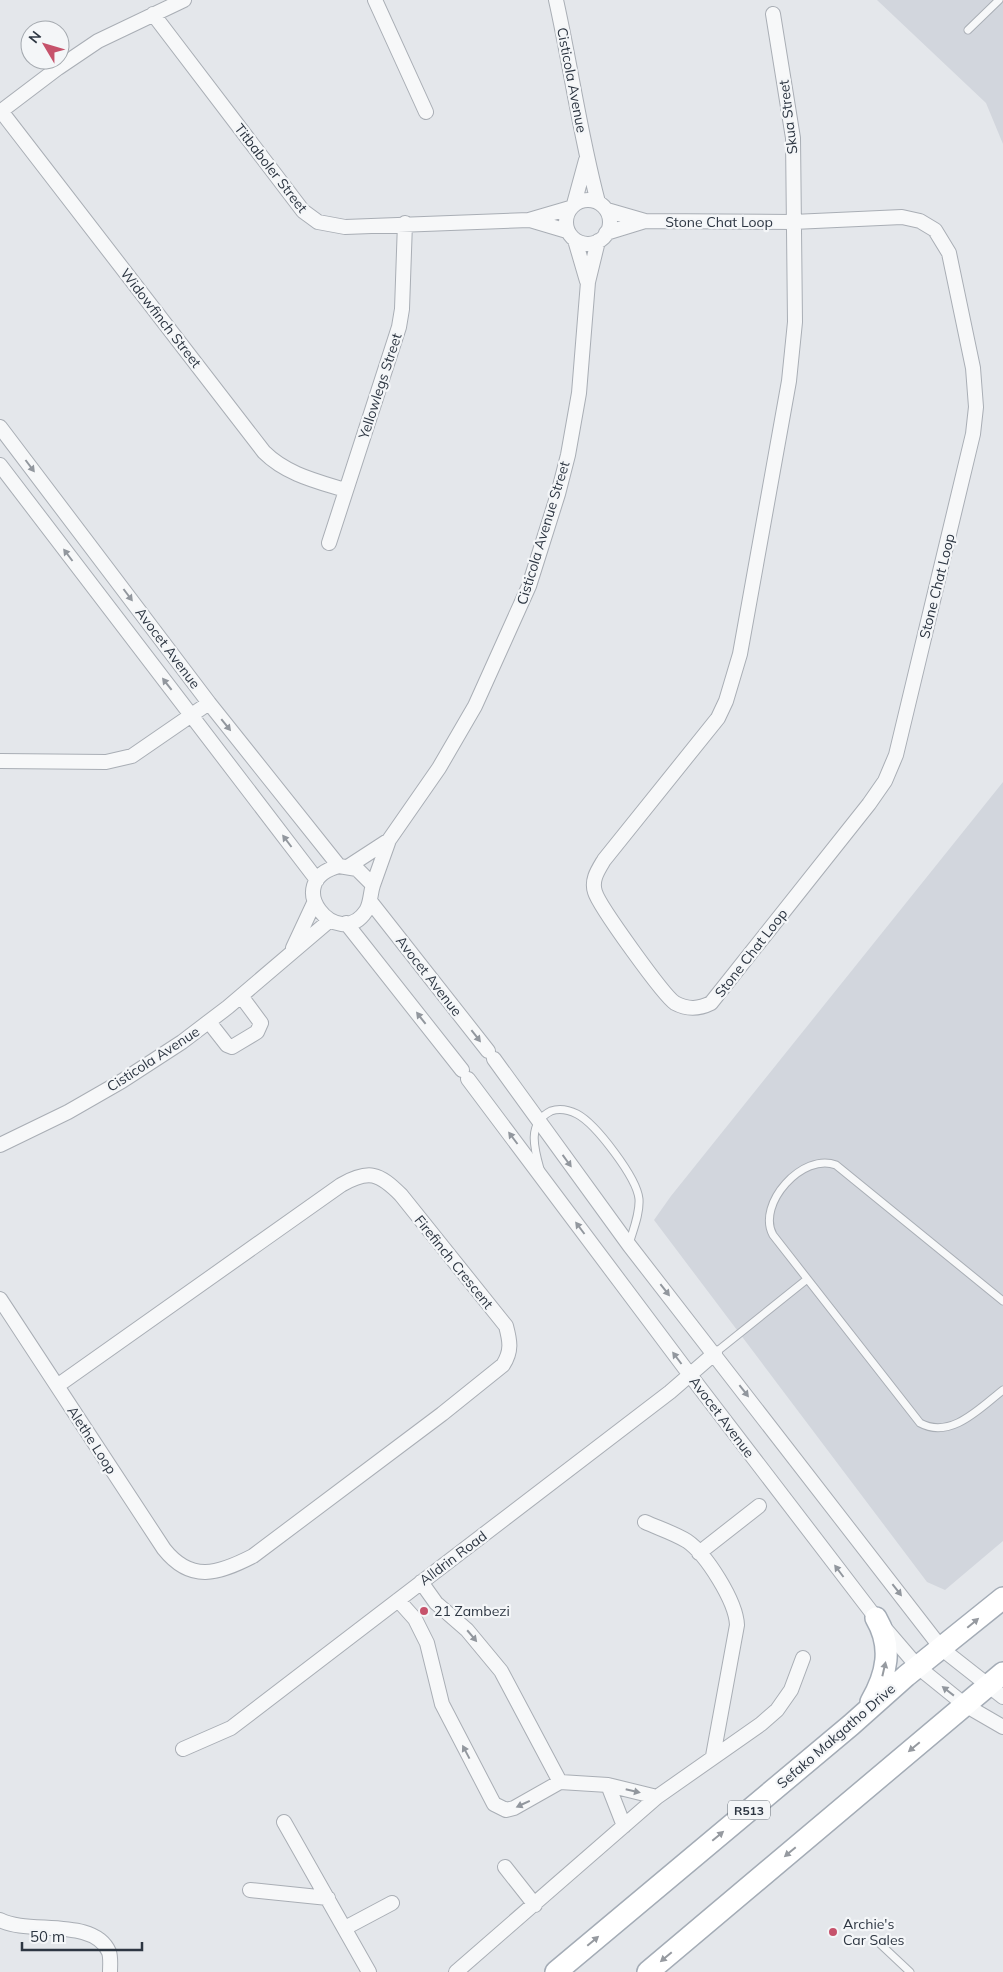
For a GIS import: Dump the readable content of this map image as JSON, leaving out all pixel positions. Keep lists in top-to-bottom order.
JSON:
{
  "streets": {
    "main road": ["Sefako Makgatho Drive", "R513"],
    "street": [
      "Cisticola Avenue",
      "Skua Street",
      "Titbaboler Street",
      "Stone Chat Loop",
      "Widowfinch Street",
      "Yellowlegs Street",
      "Cisticola Avenue Street",
      "Avocet Avenue",
      "Firefinch Crescent",
      "Alethe Loop",
      "Alldrin Road"
    ]
  },
  "crossings": [
    ["Cisticola Avenue", "Titbaboler Street"],
    ["Cisticola Avenue", "Stone Chat Loop"],
    ["Cisticola Avenue", "Cisticola Avenue Street"],
    ["Cisticola Avenue", "Avocet Avenue"],
    ["Skua Street", "Stone Chat Loop"],
    ["Titbaboler Street", "Stone Chat Loop"],
    ["Titbaboler Street", "Yellowlegs Street"],
    ["Titbaboler Street", "Cisticola Avenue Street"],
    ["Stone Chat Loop", "Cisticola Avenue Street"],
    ["Widowfinch Street", "Yellowlegs Street"],
    ["Cisticola Avenue Street", "Avocet Avenue"],
    ["Avocet Avenue", "Alldrin Road"],
    ["Avocet Avenue", "Sefako Makgatho Drive"],
    ["Firefinch Crescent", "Alethe Loop"]
  ],
  "places": ["21 Zambezi", "Archie's Car Sales"],
  "scale_bar": "50 m",
  "north": "top left"
}
